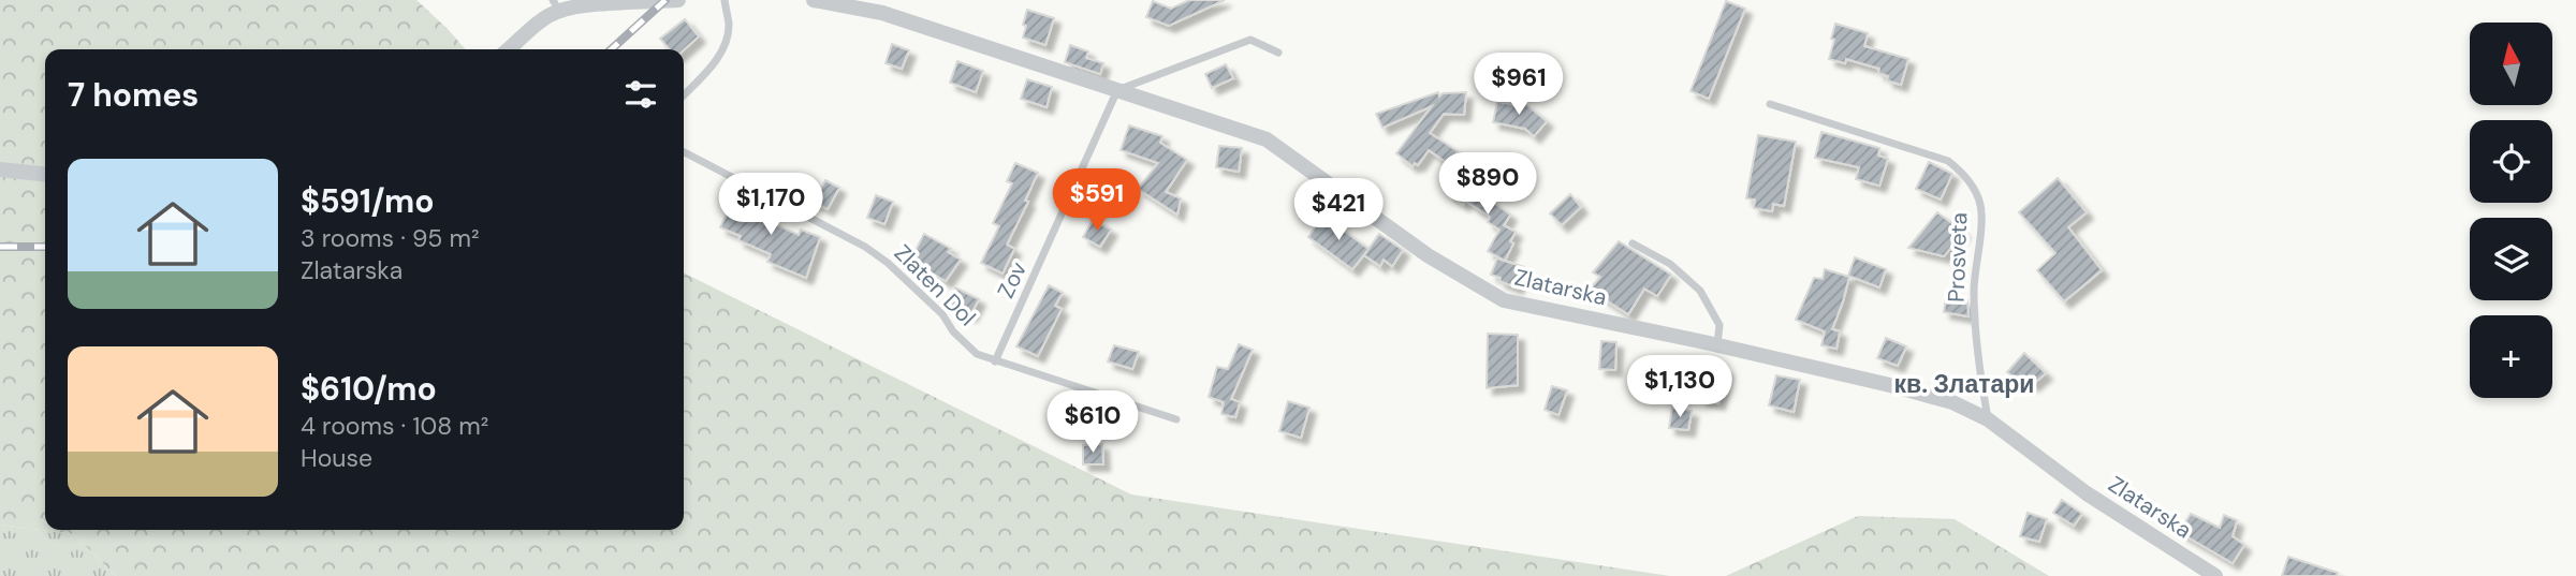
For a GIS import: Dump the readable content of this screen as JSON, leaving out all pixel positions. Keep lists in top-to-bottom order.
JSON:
{
  "streets": {
    "street": ["Zlatarska"],
    "lane": ["Prosveta", "Zov", "Zlaten Dol"]
  },
  "crossings": [
    ["Prosveta", "Zlatarska"],
    ["Zov", "Zlaten Dol"],
    ["Zov", "Zlatarska"]
  ],
  "districts": ["кв. Златари"],
  "north": "top",
  "page": {
    "map_buttons": "+",
    "heading": "7 homes",
    "price": [
      "$961",
      "$890",
      "$591",
      "$1,170",
      "$421",
      "$1,130",
      "$610"
    ],
    "list": [
      {
        "name": "$591/mo",
        "note": "3 rooms · 95 m² · Zlatarska"
      },
      {
        "name": "$610/mo",
        "note": "4 rooms · 108 m² · House"
      }
    ]
  }
}
